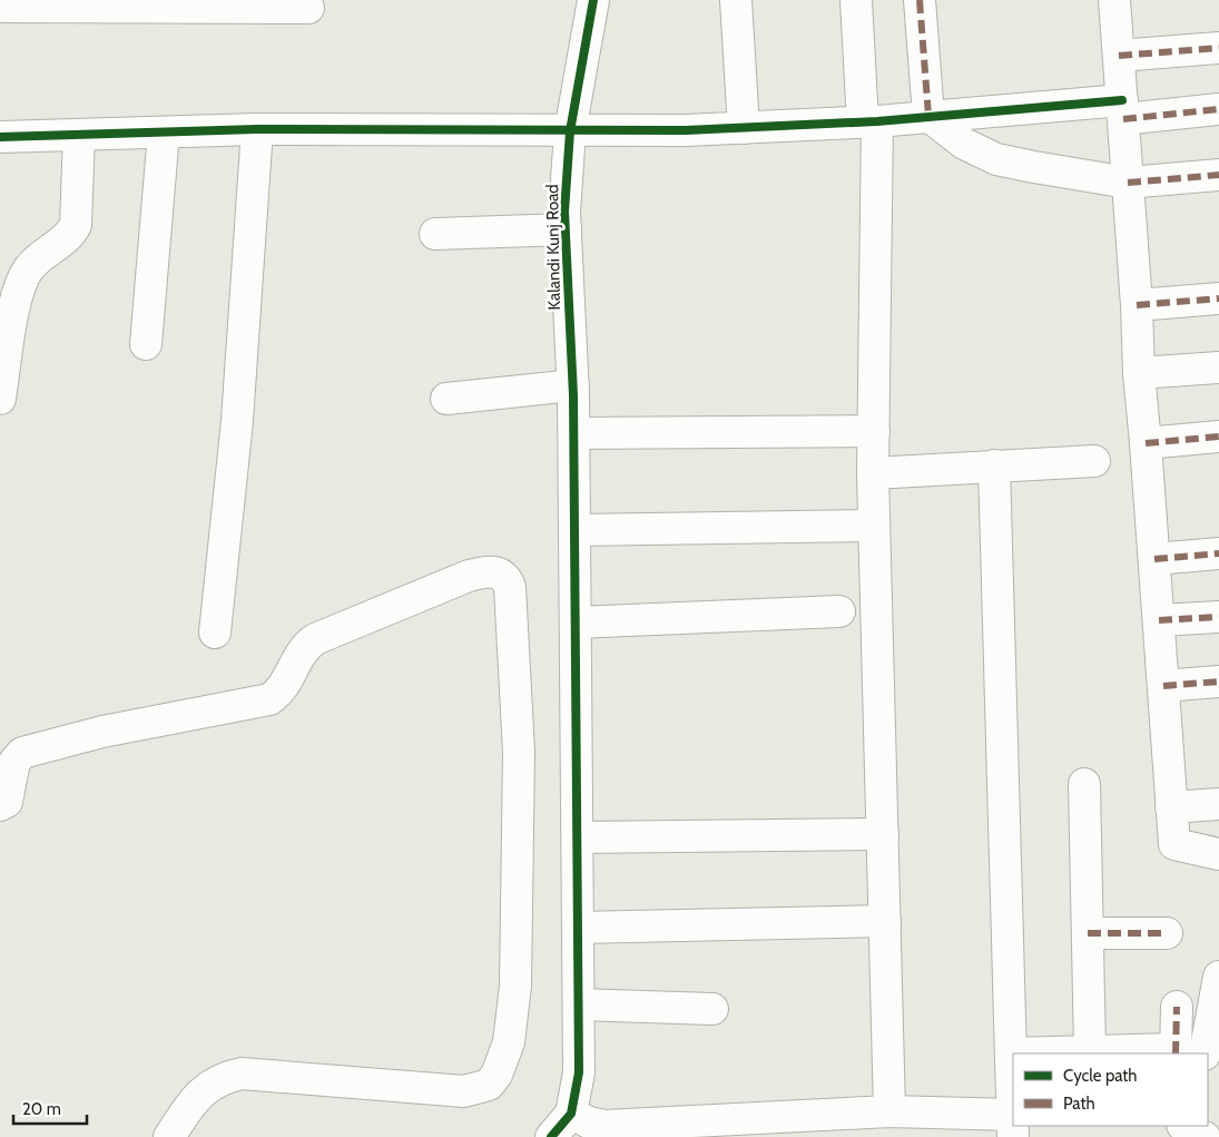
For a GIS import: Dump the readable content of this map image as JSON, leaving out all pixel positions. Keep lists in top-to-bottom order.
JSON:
{
  "streets": {
    "street": ["Kalandi Kunj Road"]
  },
  "legend": ["Cycle path", "Path"],
  "scale_bar": "20 m"
}
